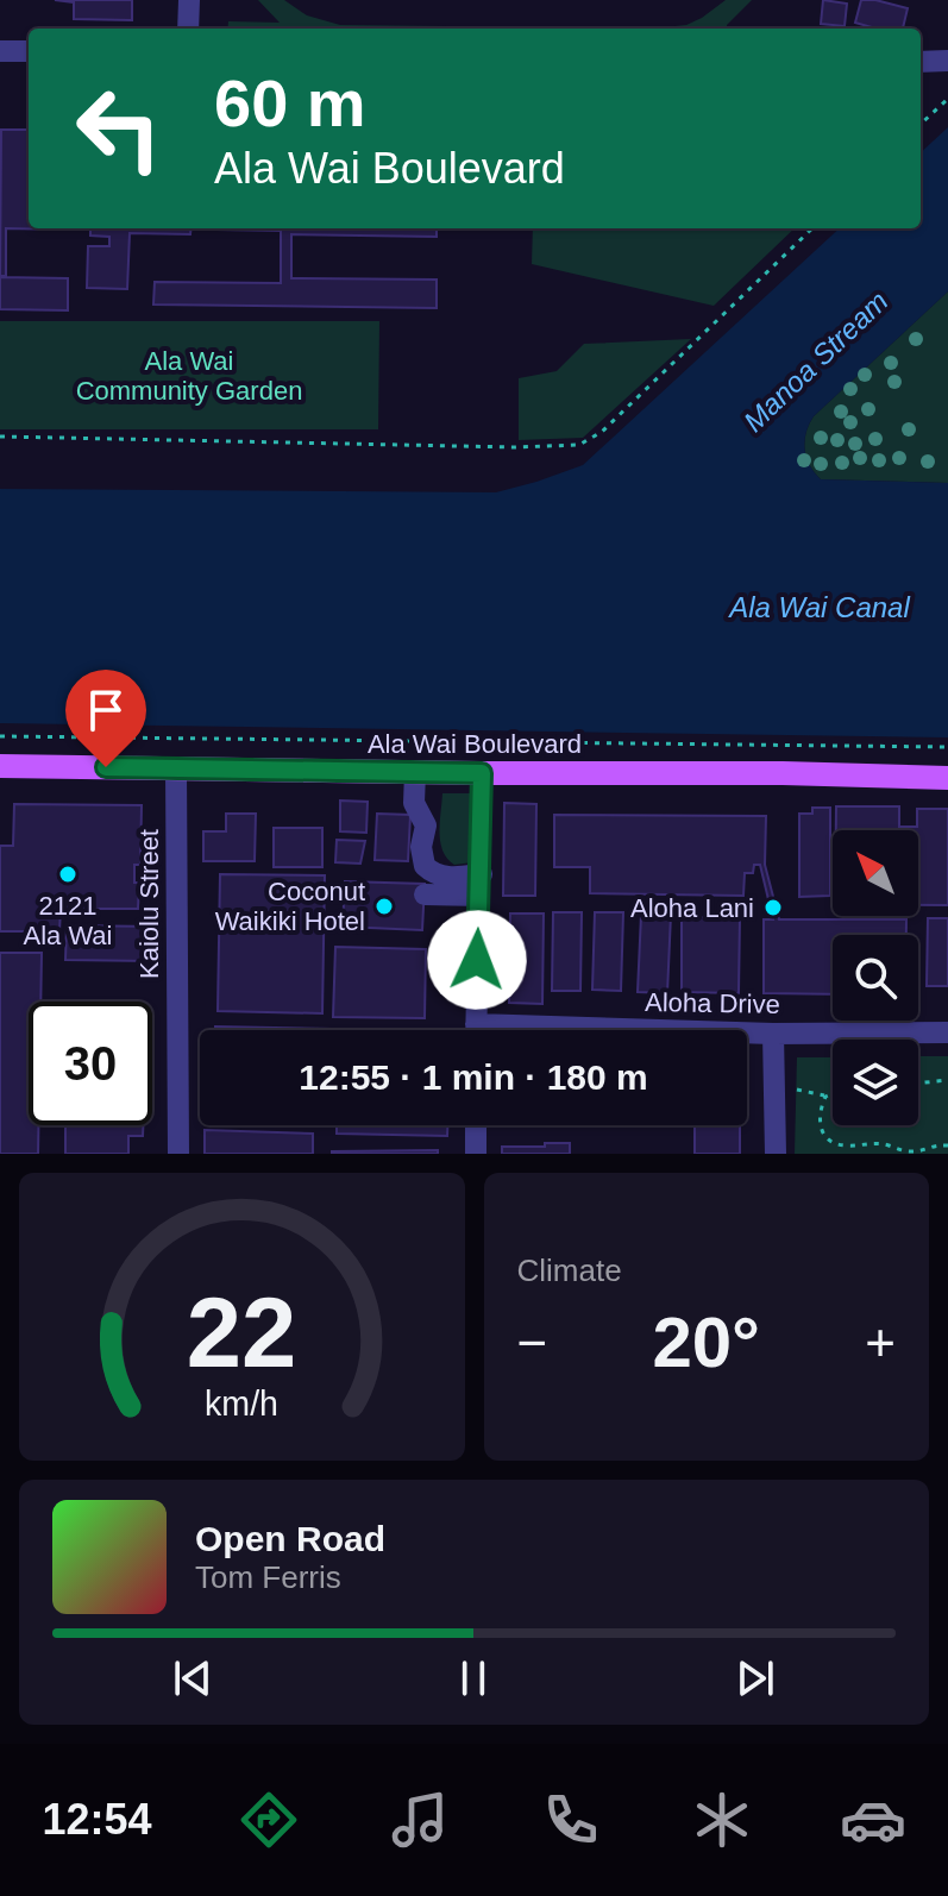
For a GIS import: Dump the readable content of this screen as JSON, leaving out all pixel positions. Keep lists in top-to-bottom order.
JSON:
{
  "streets": {
    "main road": ["Ala Wai Boulevard"],
    "street": ["Kaiolu Street", "Aloha Drive"]
  },
  "crossings": [
    ["Ala Wai Boulevard", "Kaiolu Street"]
  ],
  "water": ["Manoa Stream", "Ala Wai Canal"],
  "parks": ["Ala Wai Community Garden"],
  "places": ["2121 Ala Wai", "Coconut Waikiki Hotel", "Aloha Lani"],
  "north": "top left",
  "page": {
    "turn": ["60 m", "Ala Wai Boulevard"],
    "limit": "30",
    "trip": "12:55 · 1 min · 180 m",
    "tile": "Climate",
    "heat": ["−", "20°", "+"],
    "song": ["Open Road", "Tom Ferris"],
    "tabs": "12:54",
    "gauge": ["22", "km/h"]
  }
}
